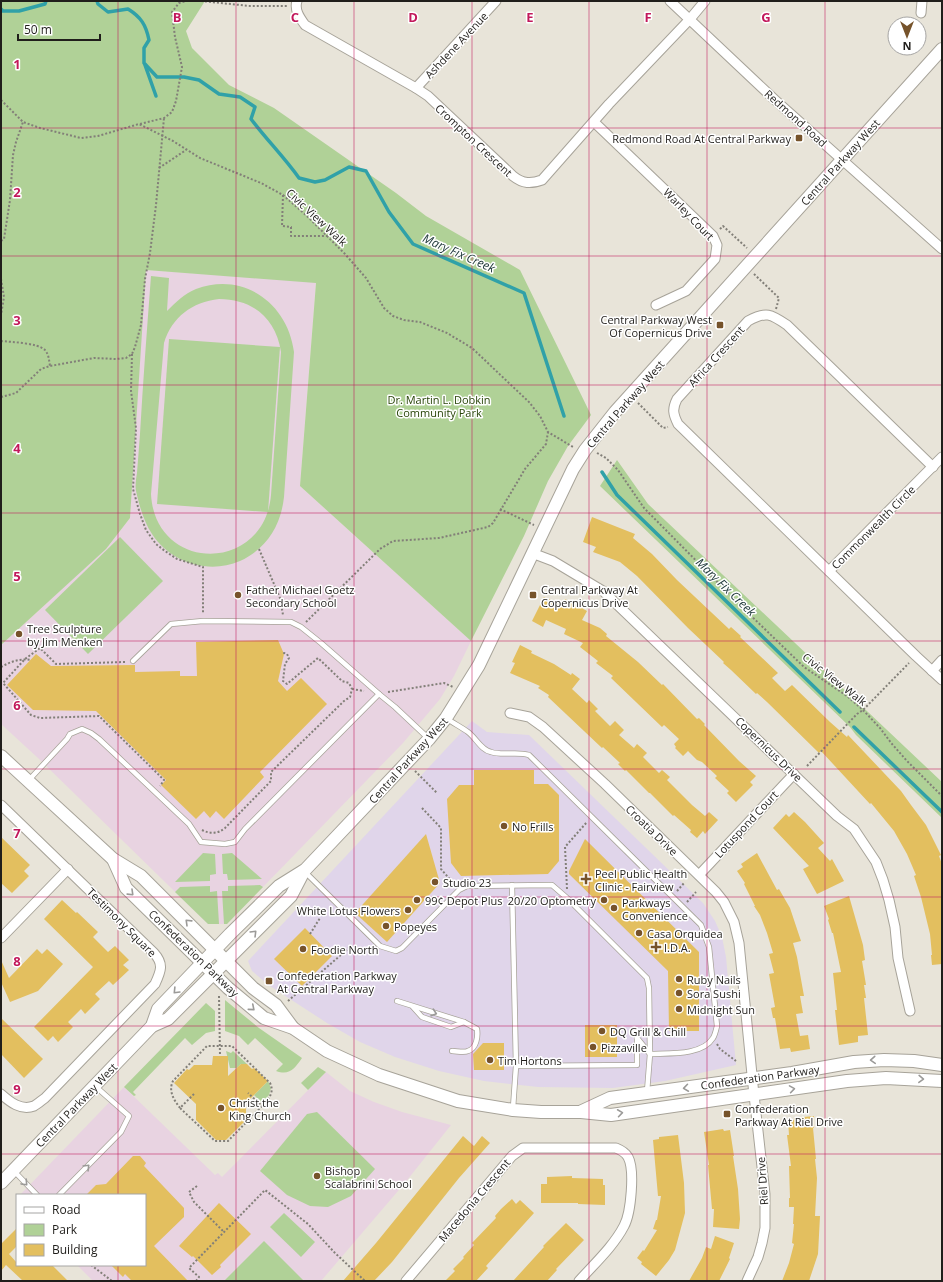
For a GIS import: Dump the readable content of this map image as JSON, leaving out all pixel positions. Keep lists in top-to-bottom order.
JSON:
{
  "streets": {
    "street": [
      "Ashdene Avenue",
      "Redmond Road",
      "Crompton Crescent",
      "Central Parkway West",
      "Warley Court",
      "Africa Crescent",
      "Commonwealth Circle",
      "Copernicus Drive",
      "Lotuspond Court",
      "Croatia Drive",
      "Testimony Square",
      "Confederation Parkway",
      "Riel Drive",
      "Macedonia Crescent"
    ],
    "path": ["Civic View Walk"]
  },
  "crossings": [
    ["Ashdene Avenue", "Crompton Crescent"],
    ["Redmond Road", "Crompton Crescent"],
    ["Redmond Road", "Central Parkway West"],
    ["Crompton Crescent", "Warley Court"],
    ["Central Parkway West", "Copernicus Drive"],
    ["Central Parkway West", "Confederation Parkway"],
    ["Copernicus Drive", "Lotuspond Court"],
    ["Lotuspond Court", "Croatia Drive"],
    ["Croatia Drive", "Confederation Parkway"],
    ["Croatia Drive", "Riel Drive"],
    ["Confederation Parkway", "Riel Drive"]
  ],
  "water": ["Mary Fix Creek"],
  "parks": ["Dr. Martin L. Dobkin Community Park"],
  "places": {
    "transit": [
      "Redmond Road At Central Parkway",
      "Central Parkway West Of Copernicus Drive",
      "Central Parkway At Copernicus Drive",
      "Confederation Parkway At Central Parkway",
      "Confederation Parkway At Riel Drive"
    ],
    "other": [
      "Father Michael Goetz Secondary School",
      "Tree Sculpture by Jim Menken",
      "No Frills",
      "Studio 23",
      "99¢ Depot Plus",
      "20/20 Optometry",
      "Parkways Convenience",
      "White Lotus Flowers",
      "Popeyes",
      "Casa Orquidea",
      "Foodie North",
      "Ruby Nails",
      "Sora Sushi",
      "Midnight Sun",
      "DQ Grill & Chill",
      "Pizzaville",
      "Tim Hortons",
      "Christ the King Church",
      "Bishop Scalabrini School"
    ],
    "health": ["Peel Public Health Clinic - Fairview", "I.D.A."]
  },
  "legend": ["Road", "Park", "Building"],
  "scale_bar": "50 m",
  "north": "bottom",
  "grid": {
    "columns": [
      "B",
      "C",
      "D",
      "E",
      "F",
      "G"
    ],
    "rows": [
      "1",
      "2",
      "3",
      "4",
      "5",
      "6",
      "7",
      "8",
      "9"
    ]
  }
}
